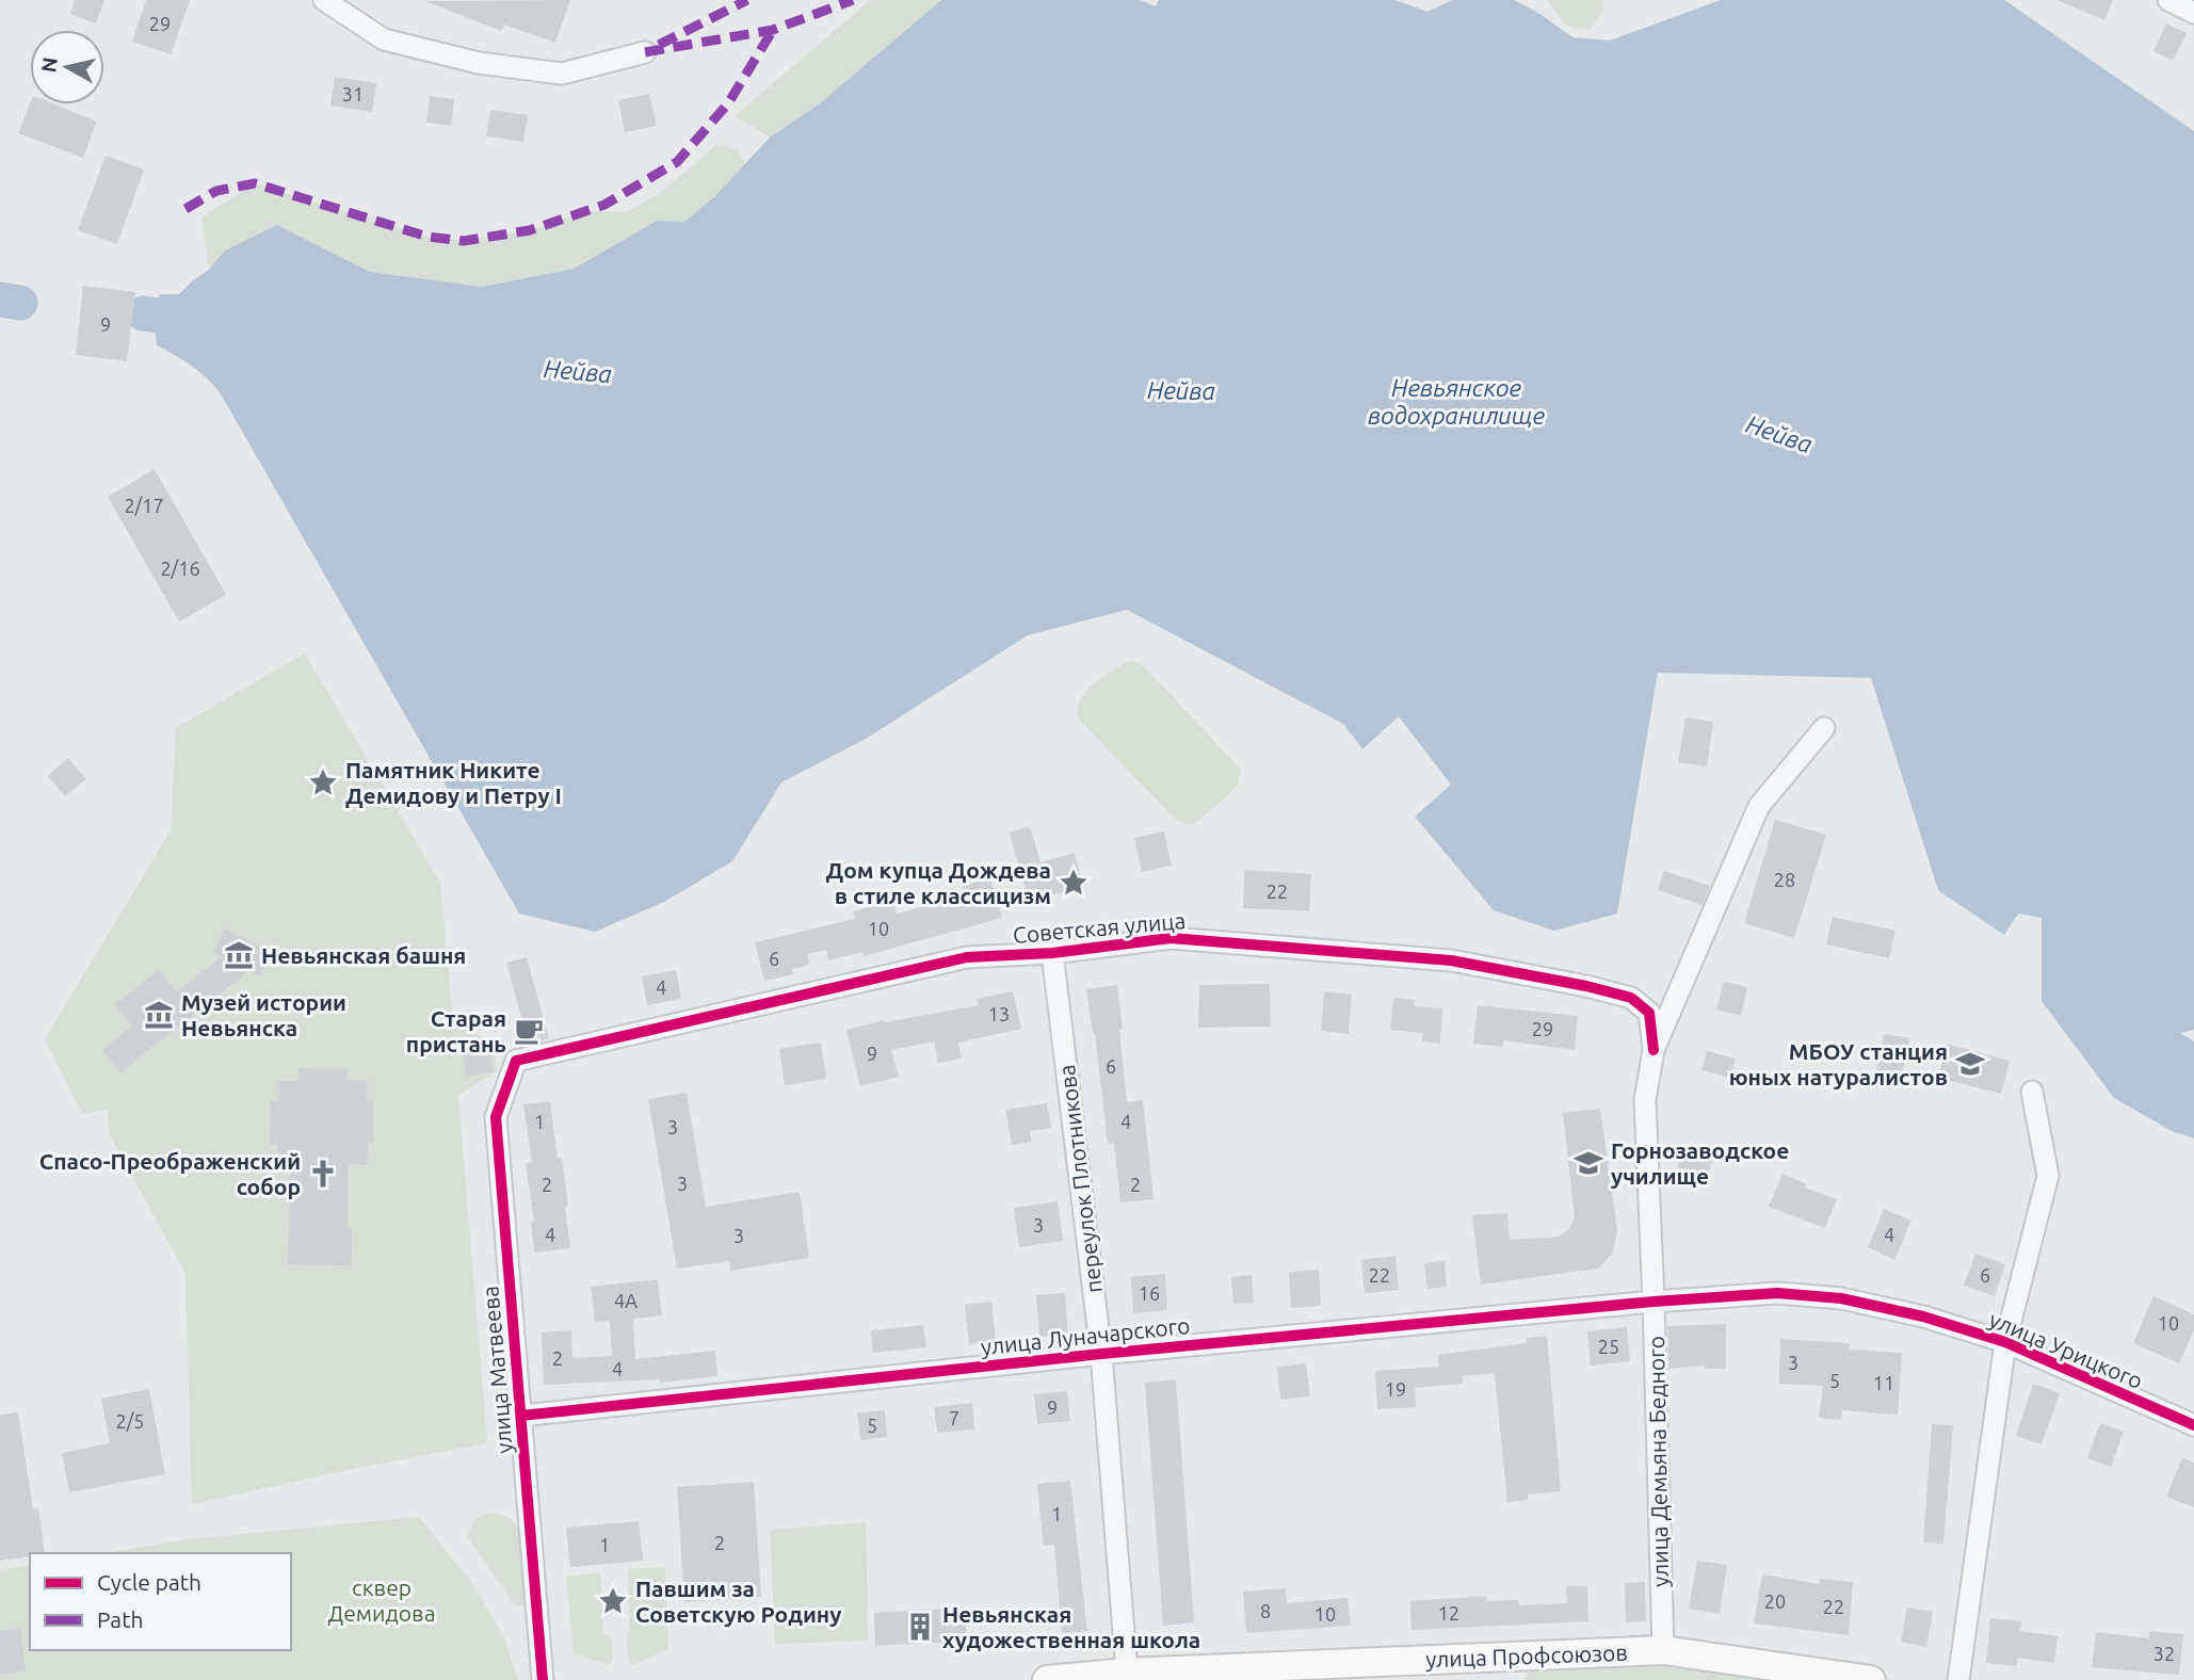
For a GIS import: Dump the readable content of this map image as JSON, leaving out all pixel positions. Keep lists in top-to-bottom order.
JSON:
{
  "streets": {
    "street": [
      "Советская улица",
      "переулок Плотникова",
      "улица Луначарского",
      "улица Урицкого",
      "улица Матвеева",
      "улица Демьяна Бедного",
      "улица Профсоюзов"
    ]
  },
  "crossings": [
    ["Советская улица", "переулок Плотникова"],
    ["Советская улица", "улица Матвеева"],
    ["Советская улица", "улица Демьяна Бедного"],
    ["переулок Плотникова", "улица Луначарского"],
    ["переулок Плотникова", "улица Профсоюзов"],
    ["улица Луначарского", "улица Урицкого"],
    ["улица Луначарского", "улица Матвеева"],
    ["улица Луначарского", "улица Демьяна Бедного"],
    ["улица Урицкого", "улица Демьяна Бедного"],
    ["улица Демьяна Бедного", "улица Профсоюзов"]
  ],
  "water": ["Нейва", "Невьянское водохранилище"],
  "parks": ["сквер Демидова"],
  "places": {
    "place": ["Памятник Никите Демидову и Петру I", "Дом купца Дождева в стиле классицизм", "Павшим за Советскую Родину"],
    "museum": ["Невьянская башня", "Музей истории Невьянска"],
    "cafe": ["Старая пристань"],
    "school or university": ["МБОУ станция юных натуралистов", "Горнозаводское училище"],
    "church": ["Спасо-Преображенский собор"],
    "building": ["Невьянская художественная школа"]
  },
  "house_numbers": [
    "29",
    "31",
    "9",
    "2/17",
    "2/16",
    "28",
    "22",
    "10",
    "6",
    "4",
    "13",
    "29",
    "9",
    "6",
    "1",
    "4",
    "3",
    "3",
    "2",
    "2",
    "3",
    "4",
    "4",
    "3",
    "22",
    "6",
    "16",
    "4А",
    "10",
    "25",
    "2",
    "3",
    "4",
    "5",
    "11",
    "19",
    "9",
    "7",
    "2/5",
    "5",
    "1",
    "2",
    "1",
    "20",
    "22",
    "8",
    "12",
    "10",
    "32"
  ],
  "legend": ["Cycle path", "Path"],
  "north": "left"
}
